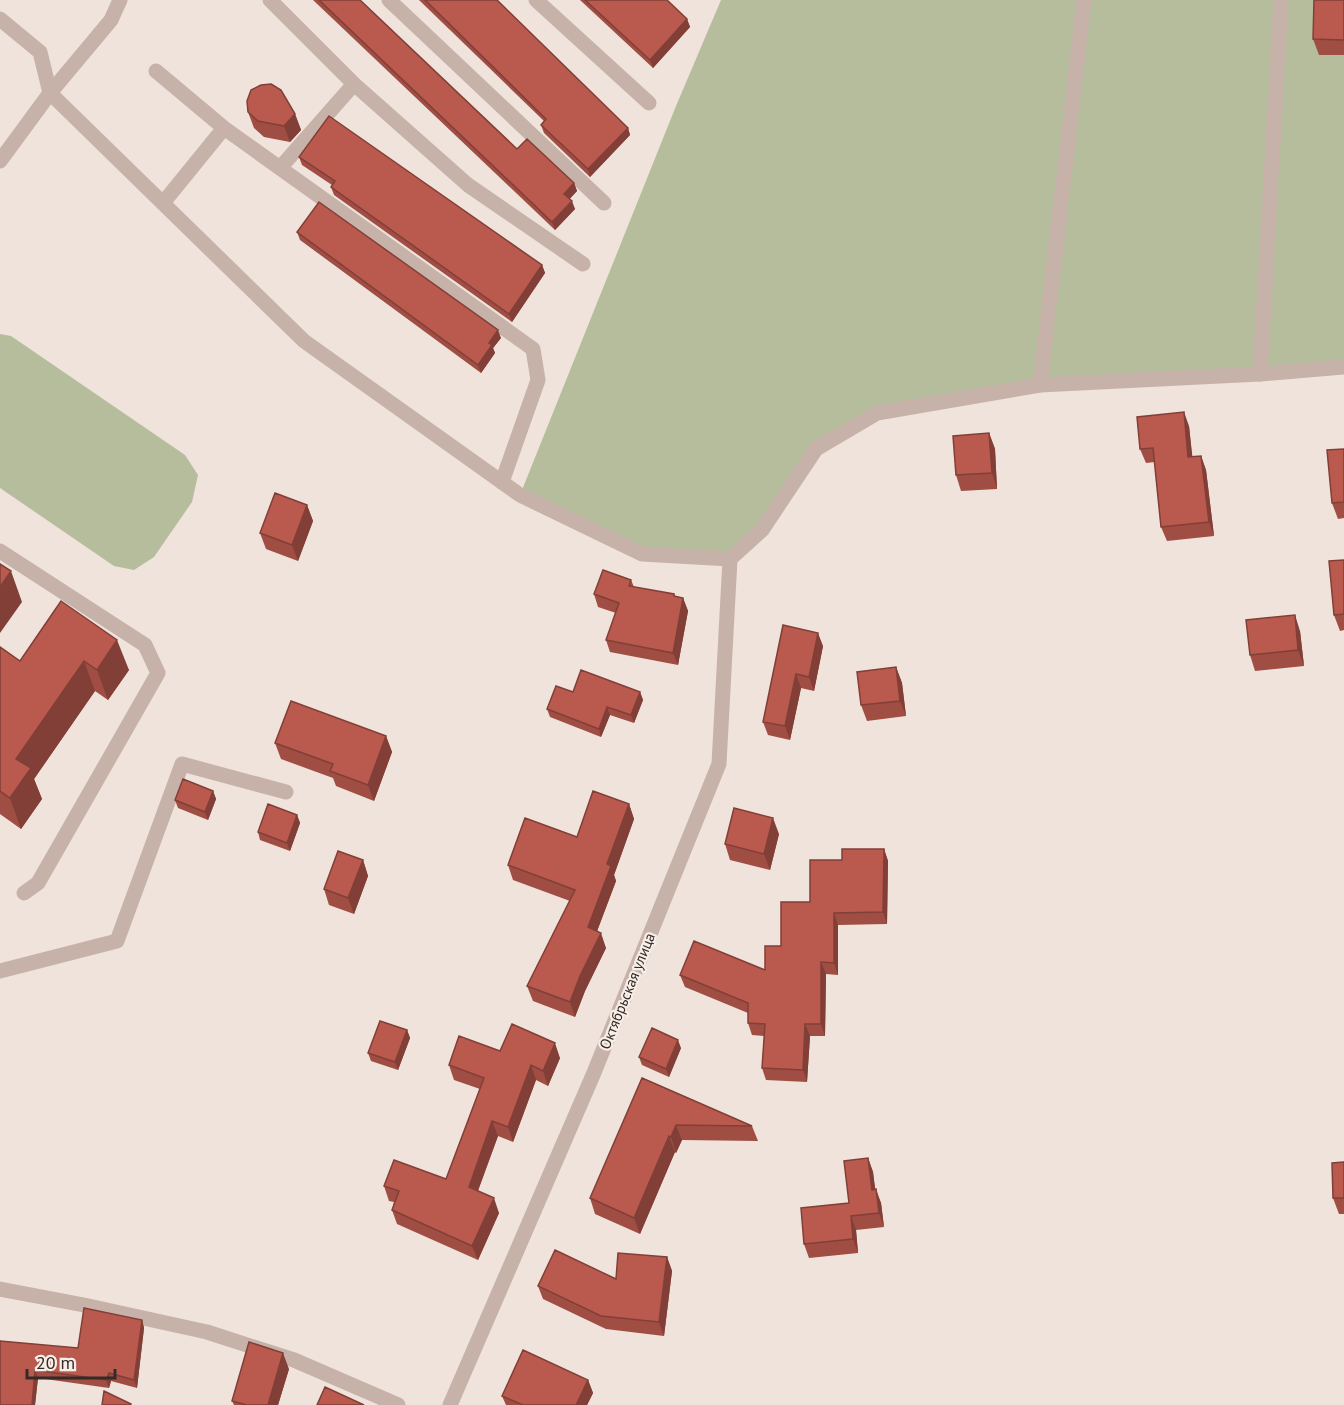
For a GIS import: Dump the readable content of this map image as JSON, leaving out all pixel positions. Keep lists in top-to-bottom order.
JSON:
{
  "streets": {
    "street": ["Октябрьская улица"]
  },
  "scale_bar": "20 m"
}
